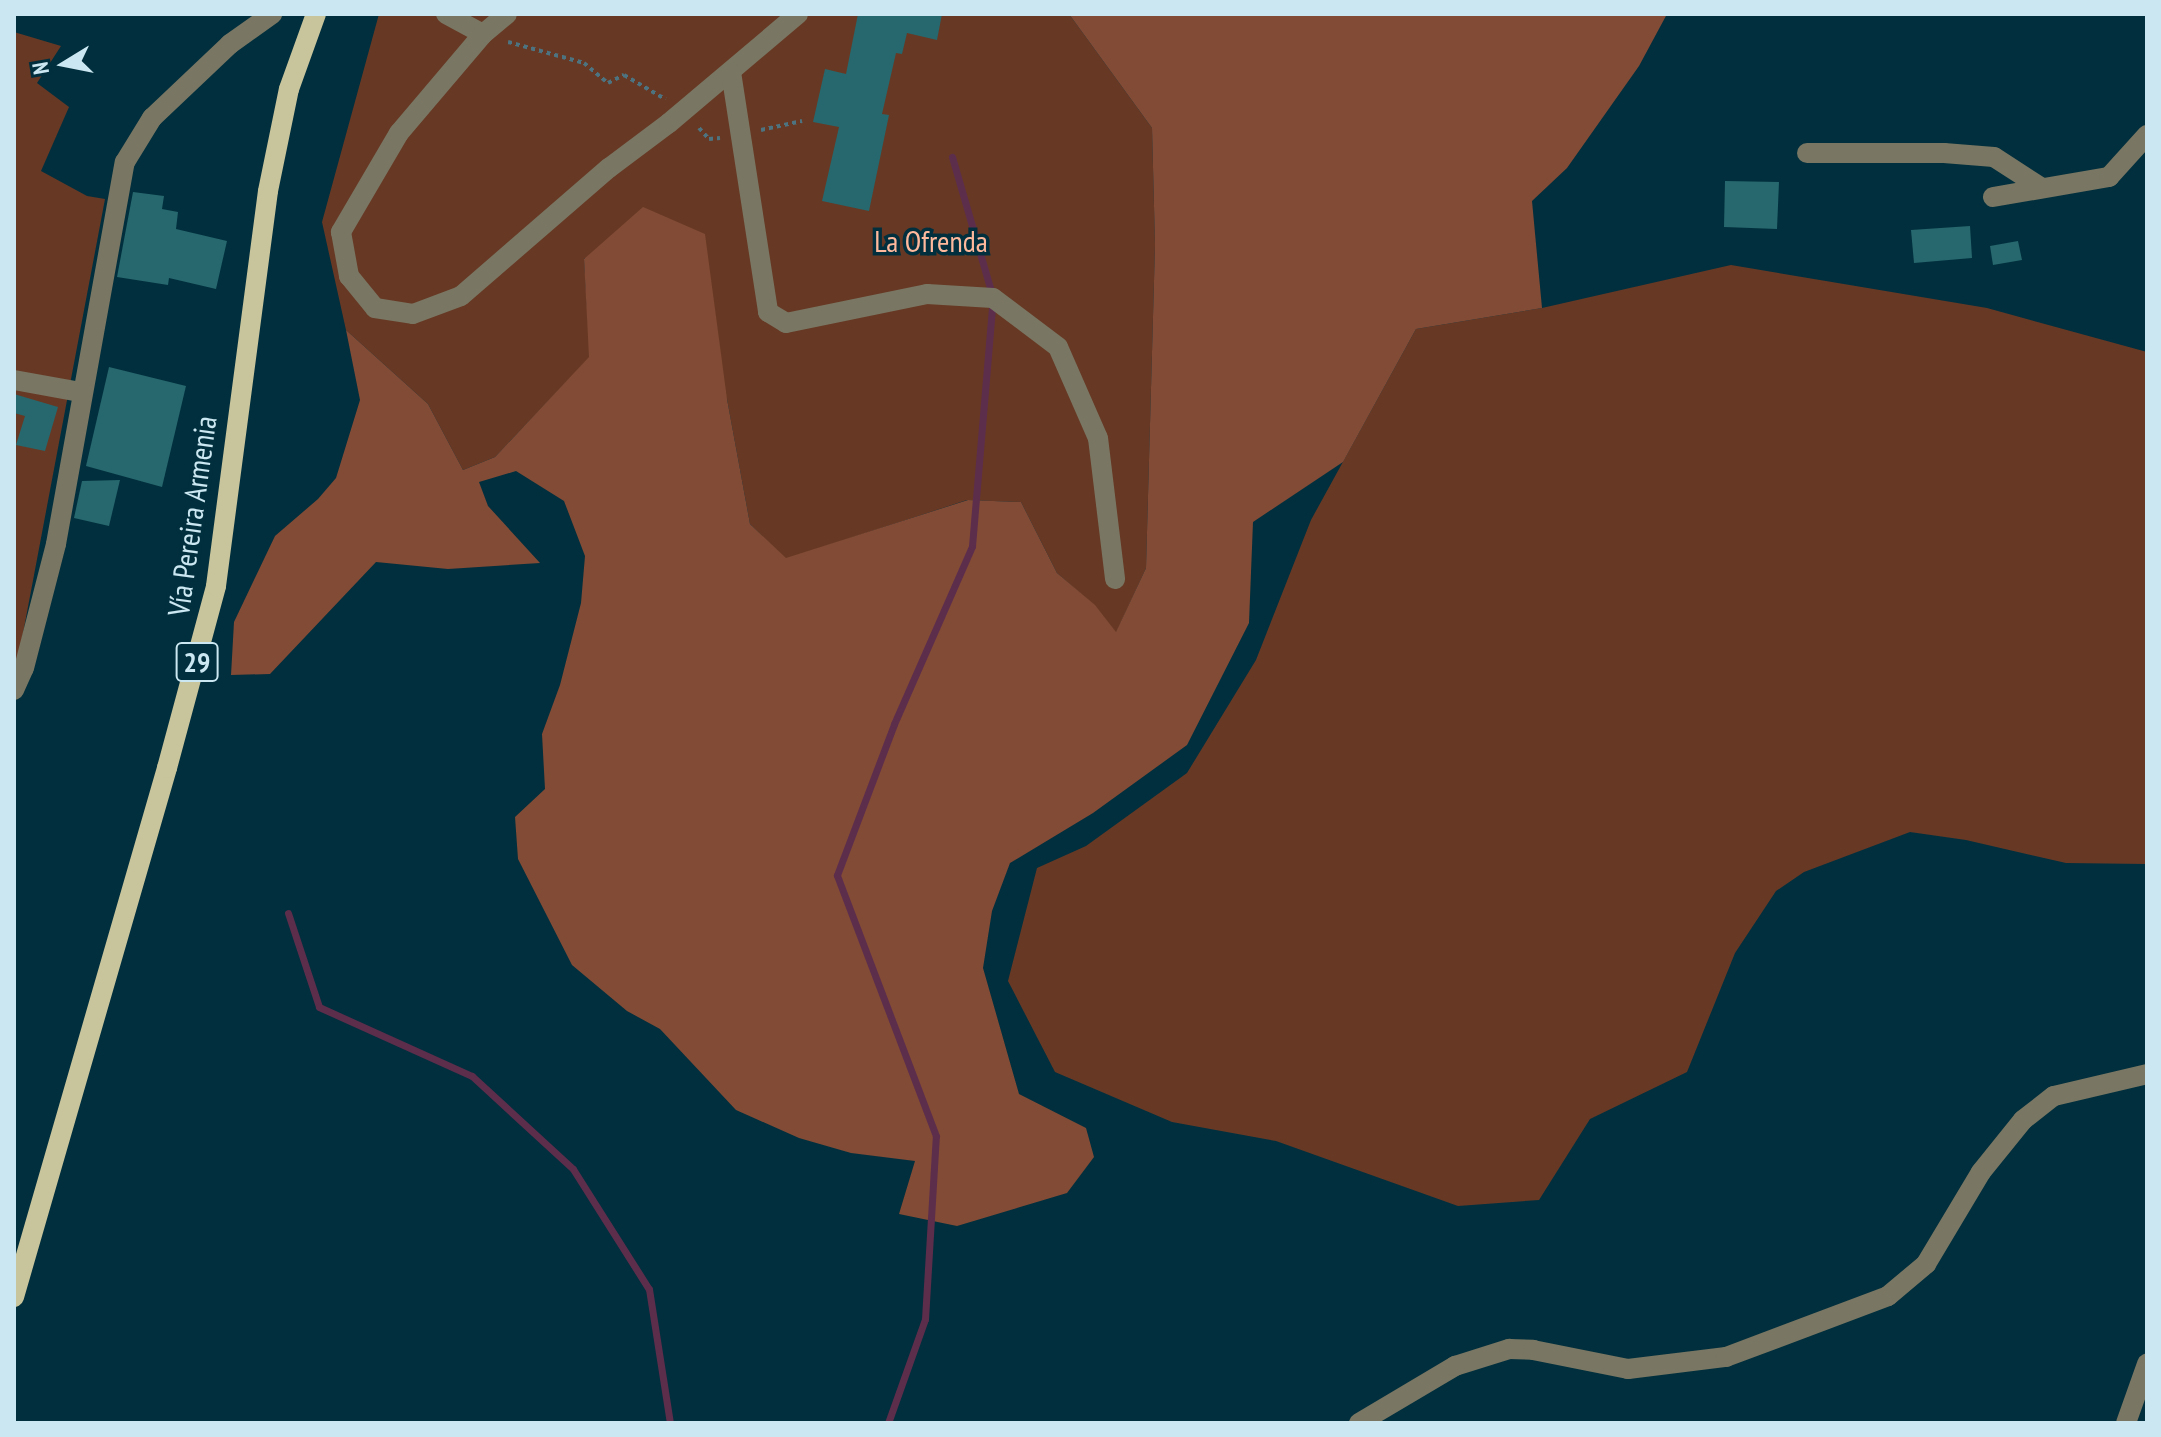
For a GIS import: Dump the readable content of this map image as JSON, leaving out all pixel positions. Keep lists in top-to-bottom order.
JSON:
{
  "streets": {
    "main road": ["Vía Pereira Armenia", "29"]
  },
  "parks": ["La Ofrenda"],
  "north": "left"
}
